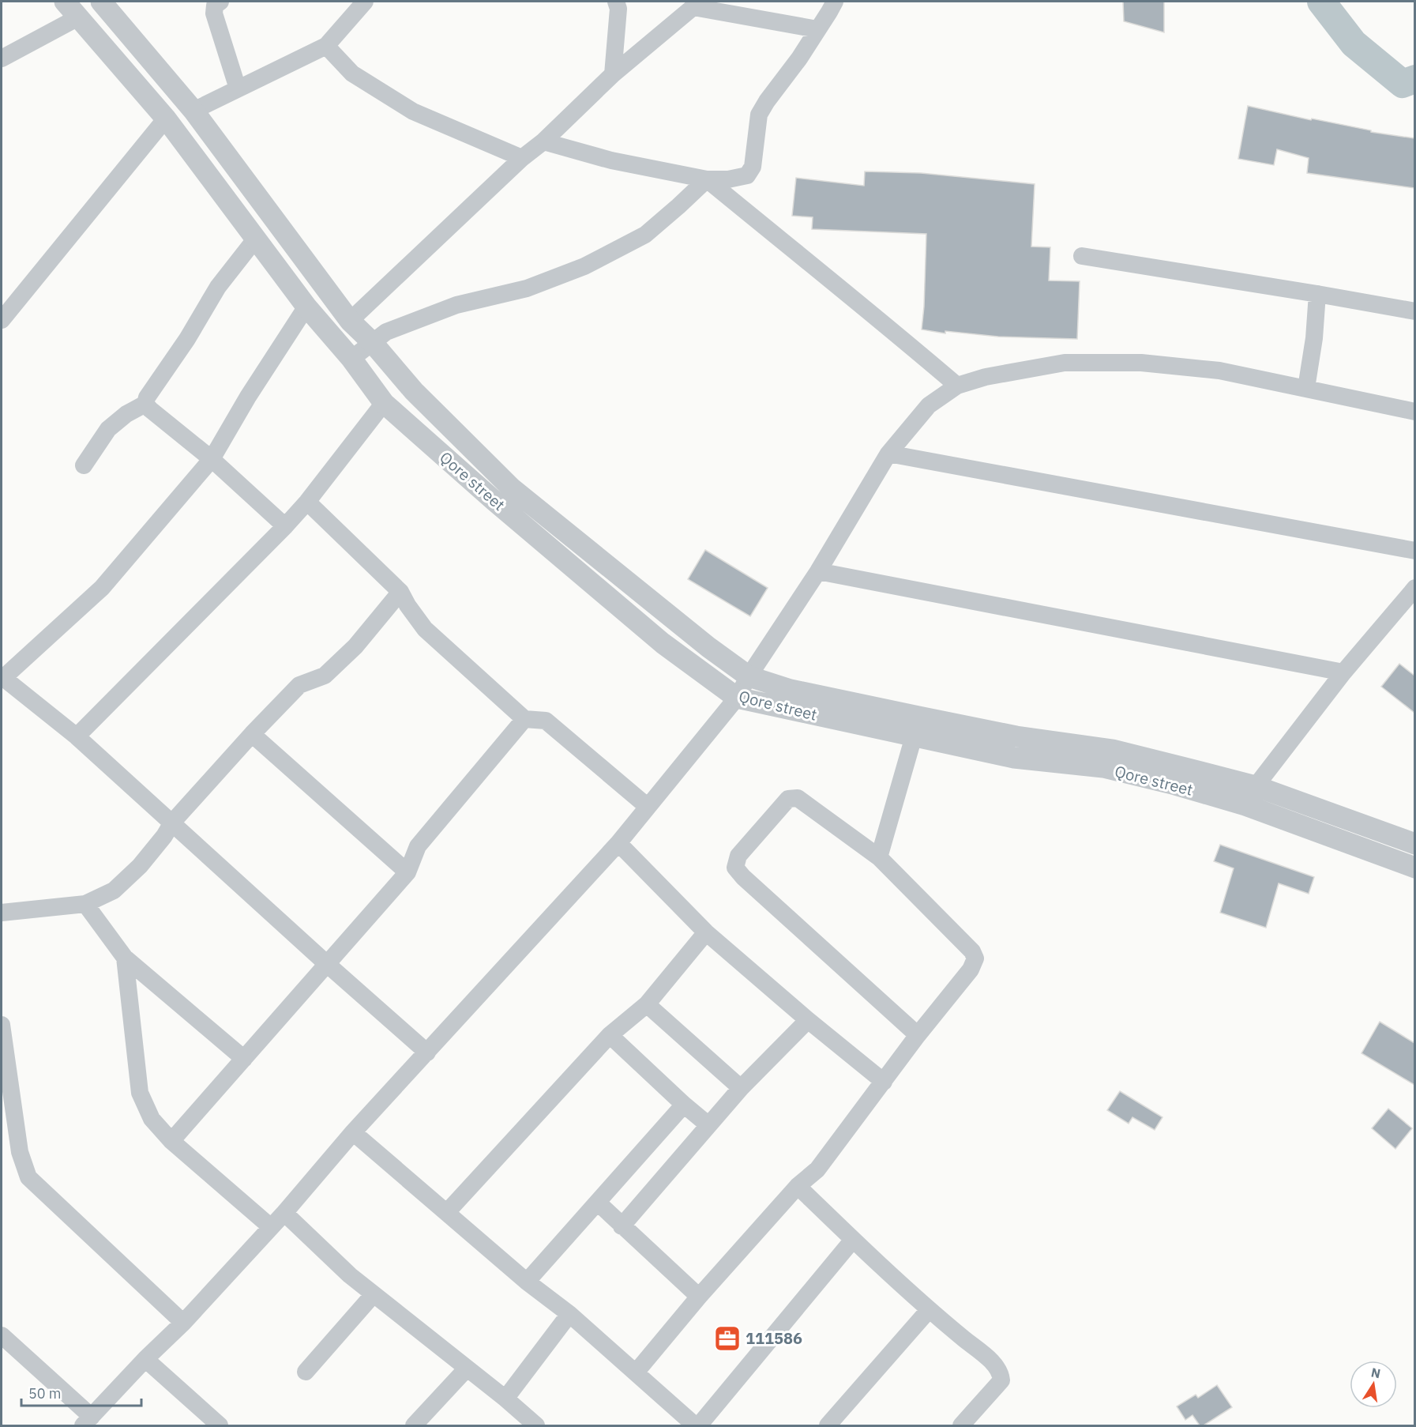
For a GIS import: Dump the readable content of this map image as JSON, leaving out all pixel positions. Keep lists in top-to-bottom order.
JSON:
{
  "streets": {
    "street": ["Qore street"]
  },
  "places": {
    "office": ["111586"]
  },
  "scale_bar": "50 m",
  "north": "top"
}
